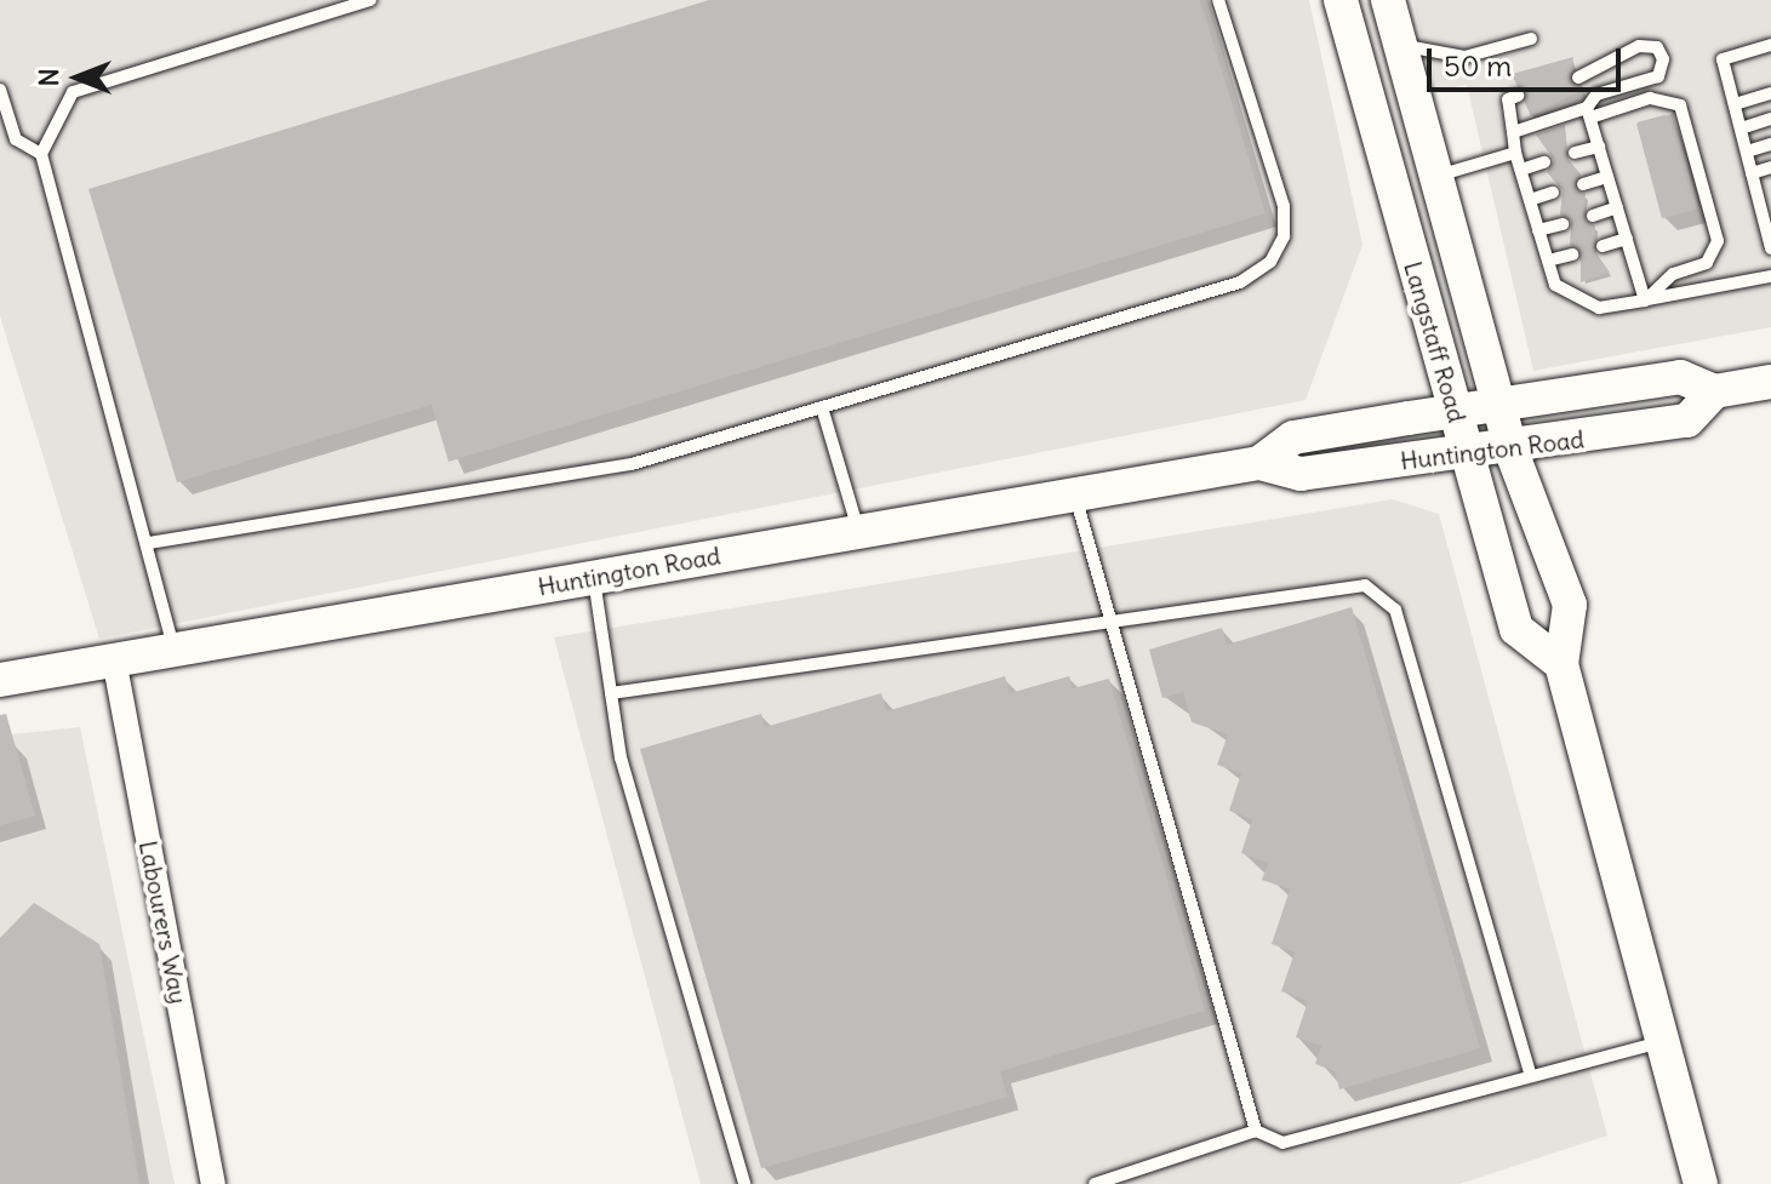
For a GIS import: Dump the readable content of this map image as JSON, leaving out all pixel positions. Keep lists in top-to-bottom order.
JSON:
{
  "streets": {
    "street": ["Langstaff Road", "Huntington Road", "Labourers Way"]
  },
  "crossings": [
    ["Langstaff Road", "Huntington Road"],
    ["Huntington Road", "Labourers Way"]
  ],
  "scale_bar": "50 m",
  "north": "left"
}
